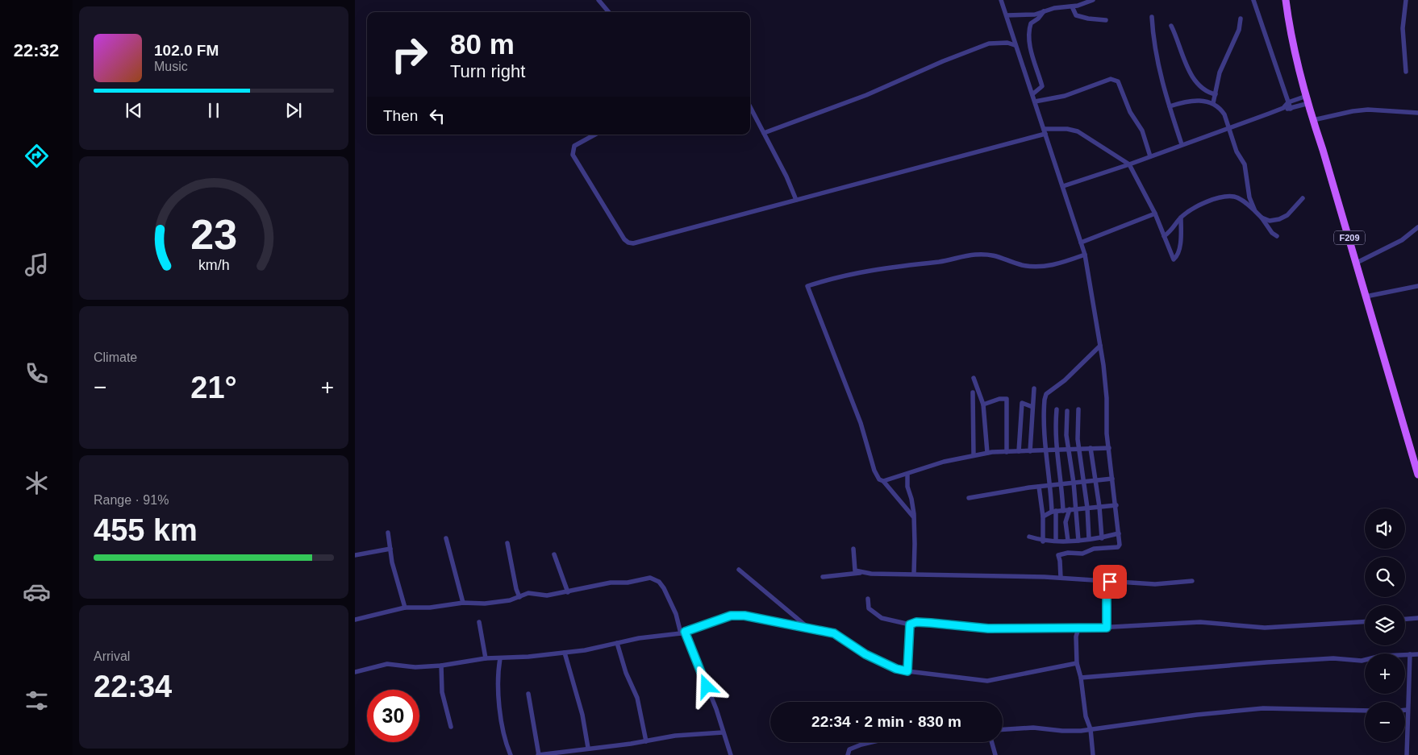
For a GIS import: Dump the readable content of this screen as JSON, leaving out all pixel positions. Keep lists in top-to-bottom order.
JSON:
{
  "streets": {
    "main road": ["F209"]
  },
  "page": {
    "tabs": "22:32",
    "turn": ["80 m", "Turn right"],
    "song": ["102.0 FM", "Music"],
    "then": "Then",
    "tile": [
      "Climate",
      ["Range · 91%", "455 km"],
      ["Arrival", "22:34"]
    ],
    "heat": ["−", "21°", "+"],
    "map_buttons": ["+", "−"],
    "limit": "30",
    "trip": "22:34 · 2 min · 830 m",
    "gauge": ["23", "km/h"]
  }
}
